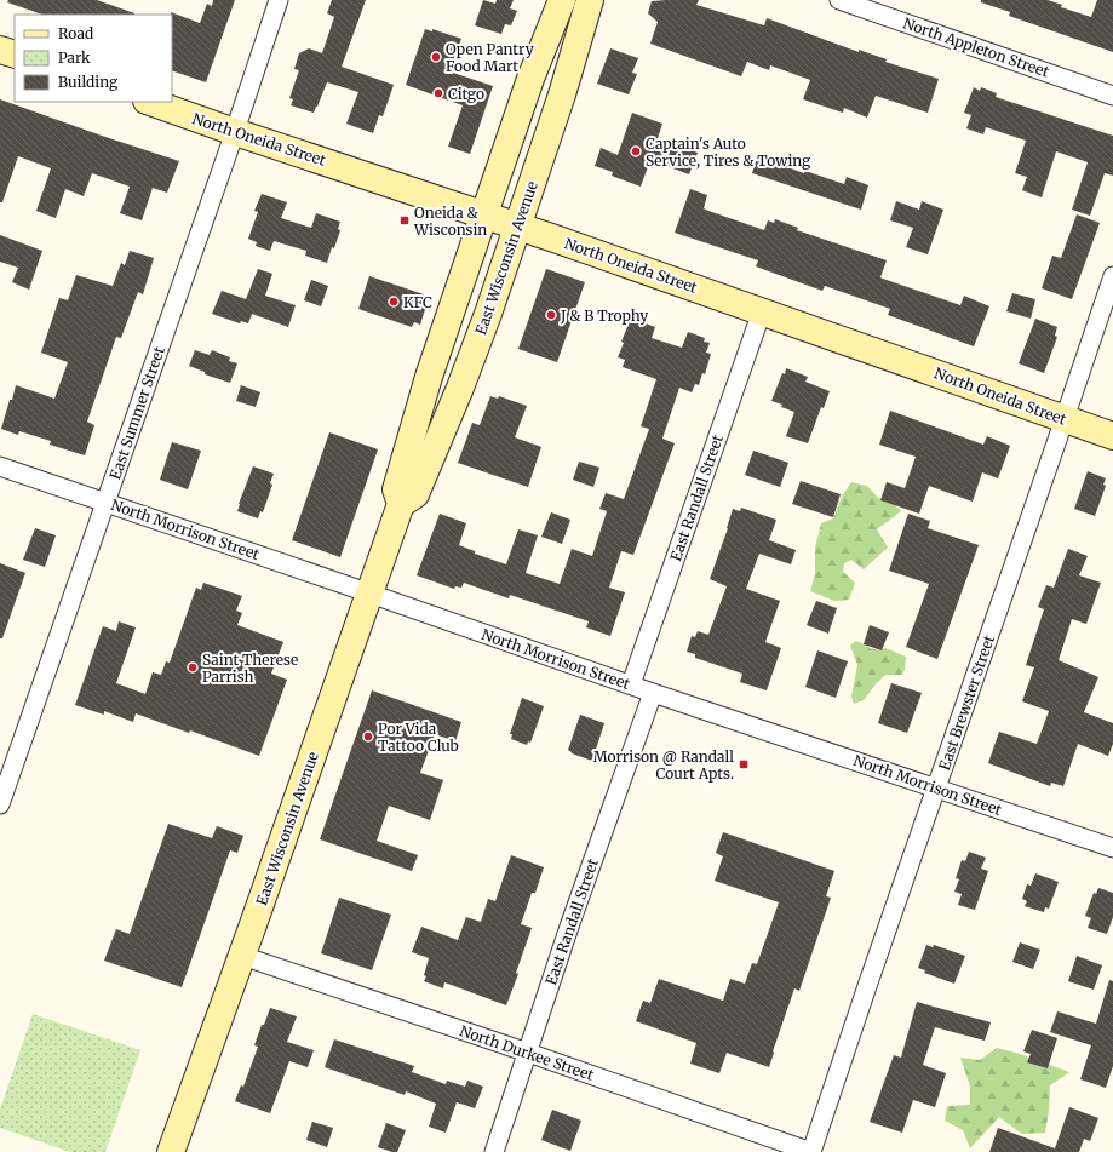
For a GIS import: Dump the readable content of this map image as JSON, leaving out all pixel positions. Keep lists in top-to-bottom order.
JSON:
{
  "streets": {
    "main road": ["North Oneida Street", "East Wisconsin Avenue"],
    "street": [
      "North Appleton Street",
      "East Summer Street",
      "East Randall Street",
      "North Morrison Street",
      "East Brewster Street",
      "North Durkee Street"
    ]
  },
  "crossings": [
    ["North Oneida Street", "East Wisconsin Avenue"],
    ["North Oneida Street", "East Summer Street"],
    ["North Oneida Street", "East Randall Street"],
    ["North Oneida Street", "East Brewster Street"],
    ["East Wisconsin Avenue", "North Morrison Street"],
    ["East Wisconsin Avenue", "North Durkee Street"],
    ["East Summer Street", "North Morrison Street"],
    ["East Randall Street", "North Morrison Street"],
    ["East Randall Street", "North Durkee Street"],
    ["North Morrison Street", "East Brewster Street"],
    ["East Brewster Street", "North Durkee Street"]
  ],
  "places": {
    "other": [
      "Open Pantry Food Mart",
      "Citgo",
      "Captain's Auto Service, Tires & Towing",
      "KFC",
      "J & B Trophy",
      "Saint Therese Parrish",
      "Por Vida Tattoo Club"
    ],
    "transit": ["Oneida & Wisconsin", "Morrison @ Randall Court Apts."]
  },
  "legend": ["Road", "Park", "Building"]
}
